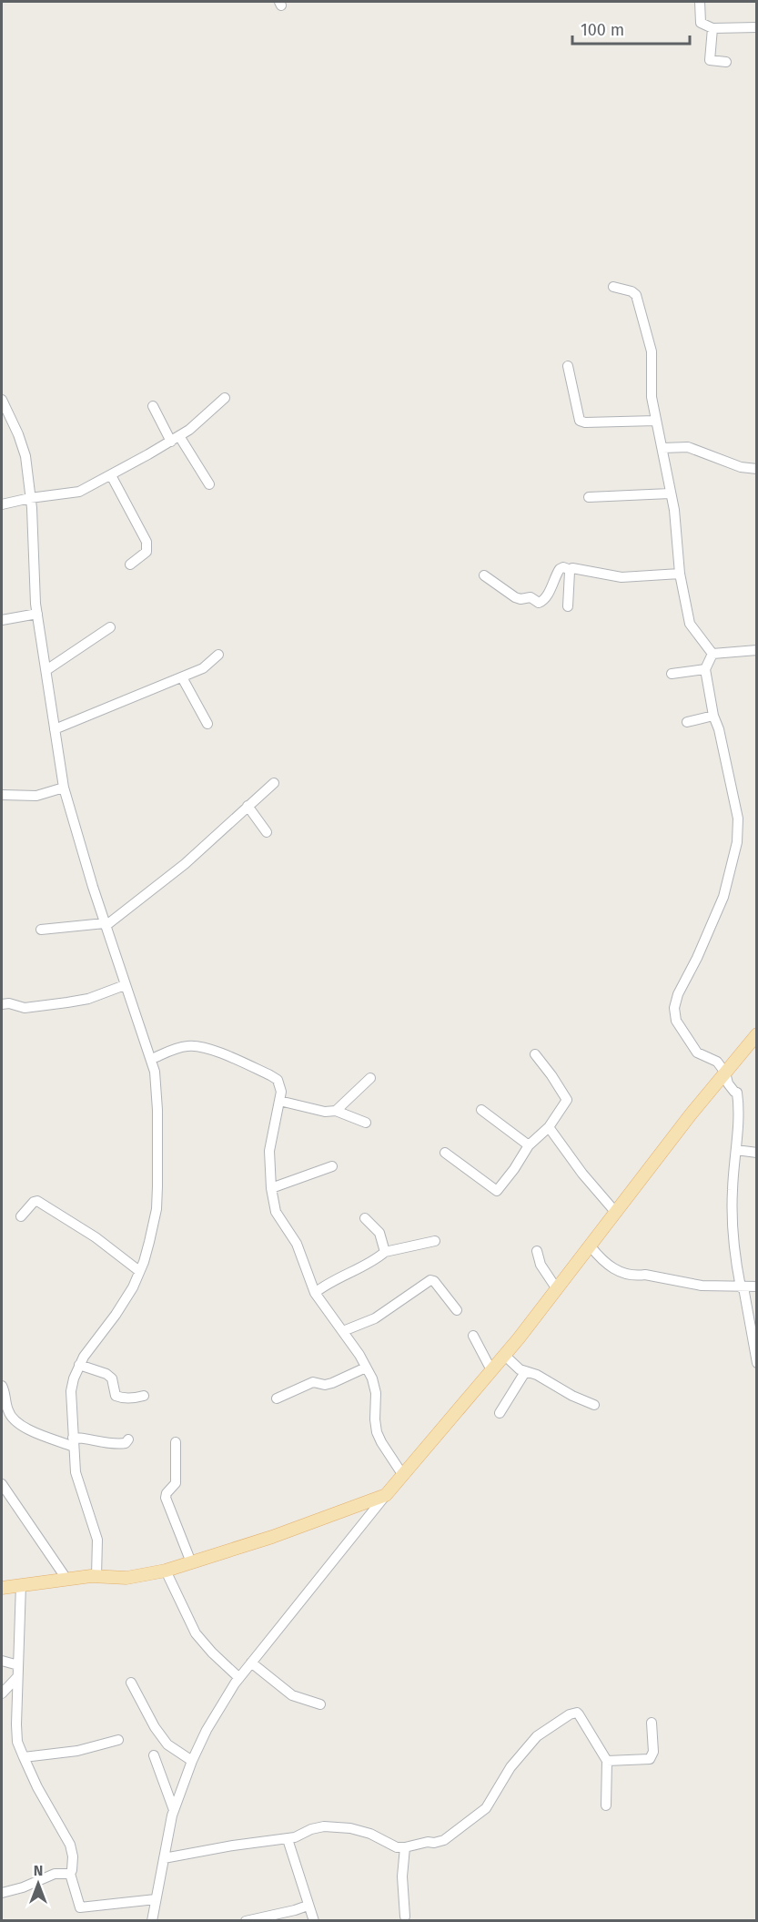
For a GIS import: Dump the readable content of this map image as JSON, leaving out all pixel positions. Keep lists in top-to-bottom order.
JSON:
{
  "scale_bar": "100 m",
  "north": "top"
}
